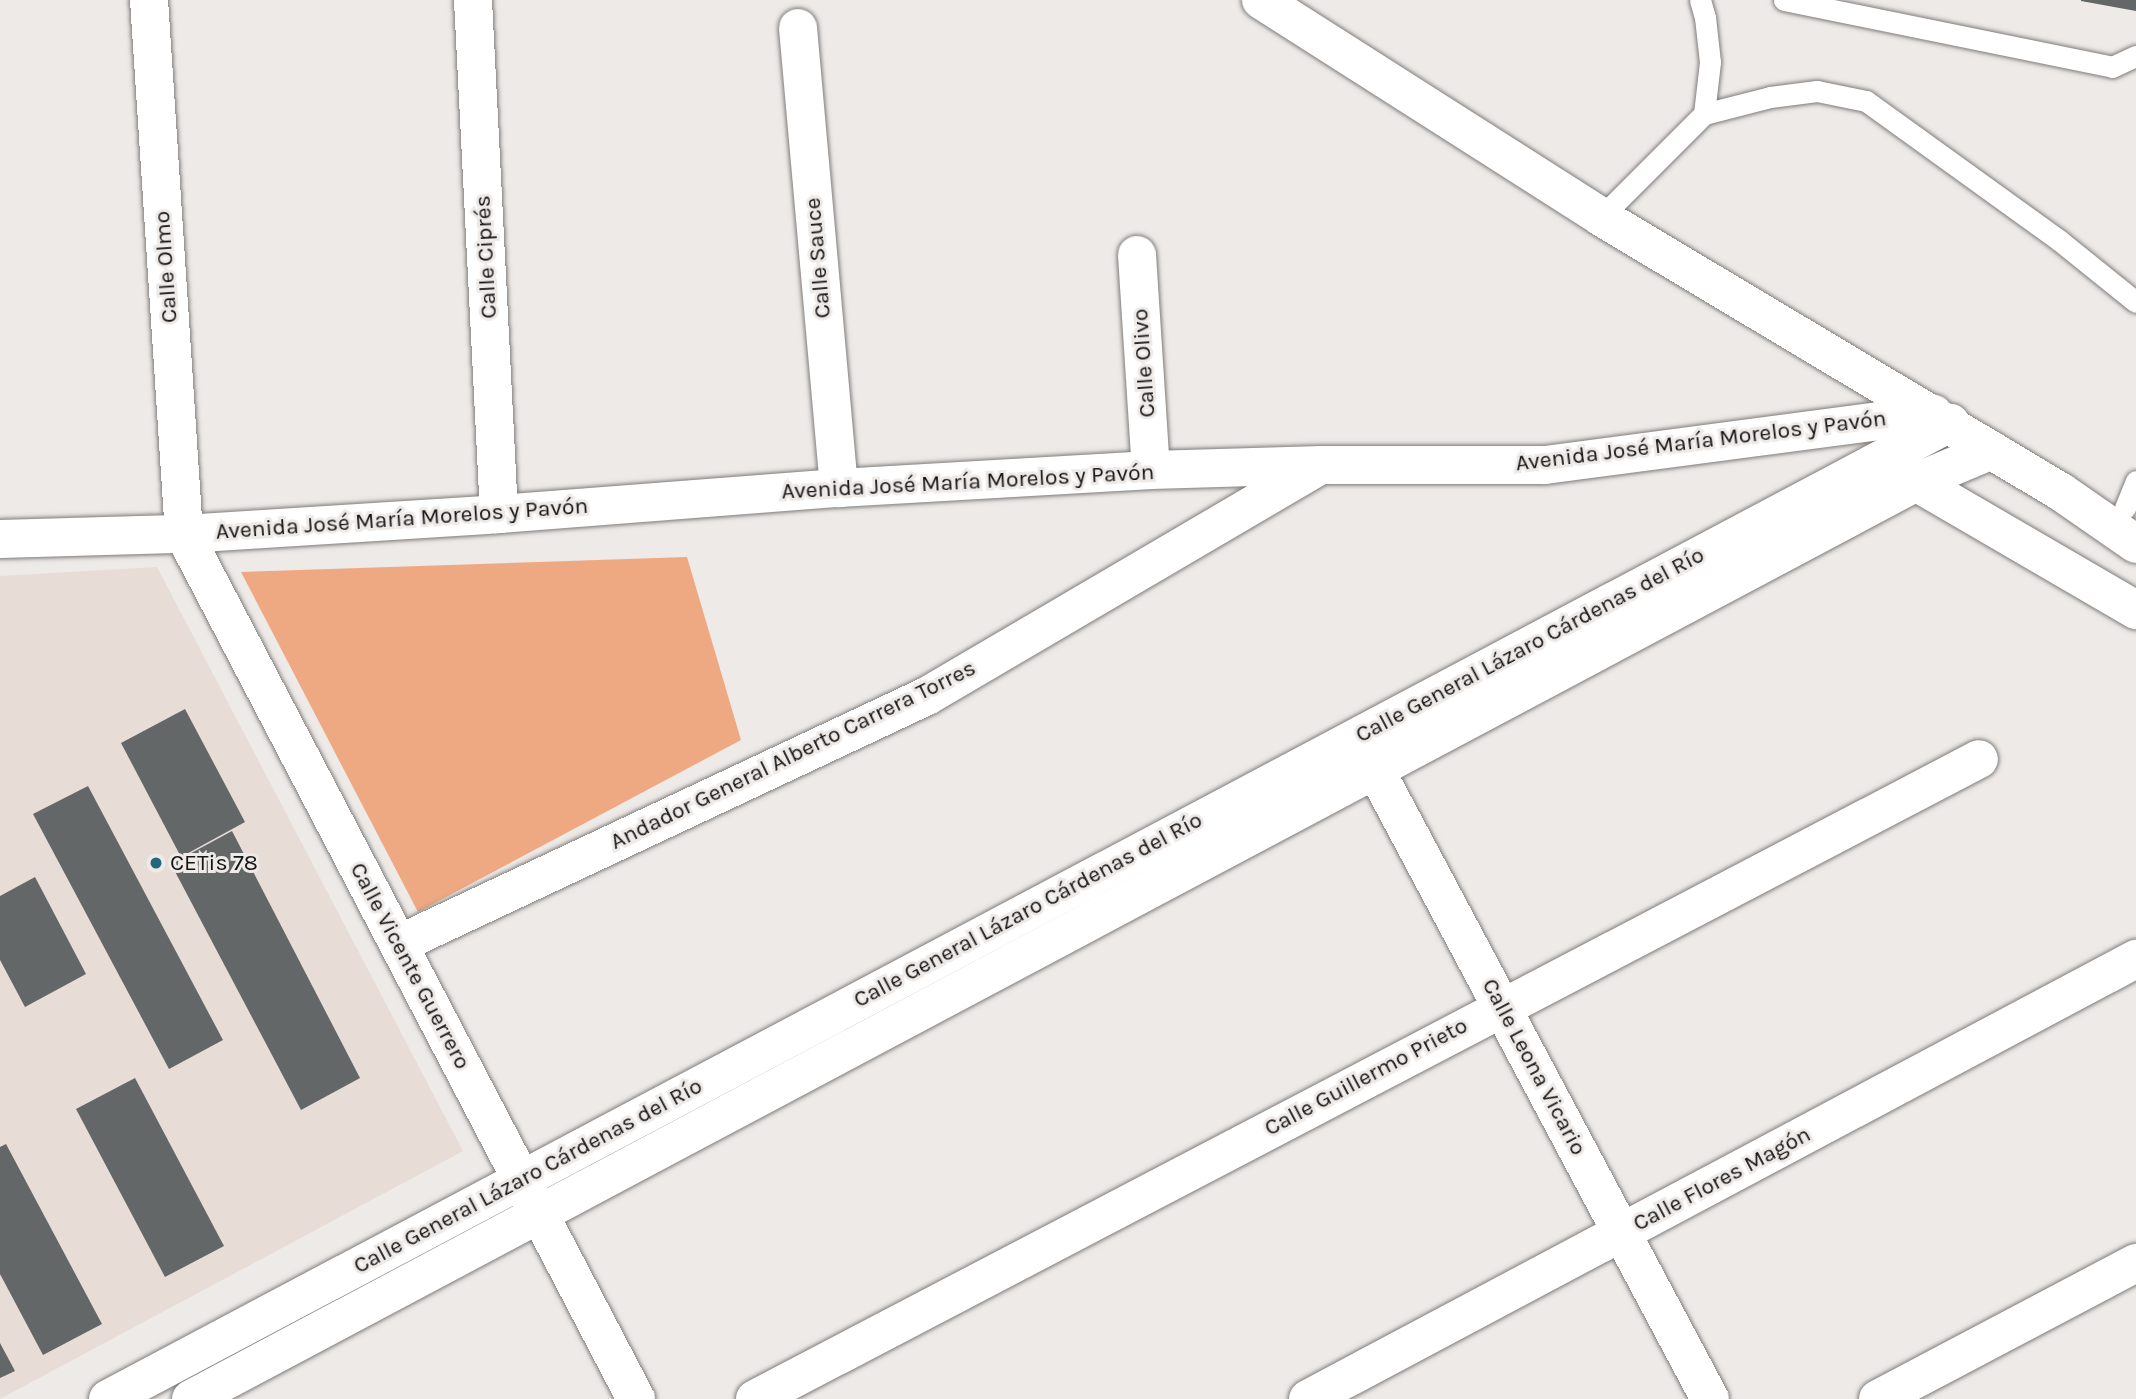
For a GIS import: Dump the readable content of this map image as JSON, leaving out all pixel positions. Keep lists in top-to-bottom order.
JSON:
{
  "streets": {
    "main road": [
      "Calle Ciprés",
      "Calle Sauce",
      "Calle Olmo",
      "Calle Olivo",
      "Avenida José María Morelos y Pavón",
      "Calle General Lázaro Cárdenas del Río",
      "Andador General Alberto Carrera Torres",
      "Calle Vicente Guerrero",
      "Calle Leona Vicario",
      "Calle Guillermo Prieto",
      "Calle Flores Magón"
    ]
  },
  "crossings": [
    ["Calle Ciprés", "Avenida José María Morelos y Pavón"],
    ["Calle Sauce", "Avenida José María Morelos y Pavón"],
    ["Calle Olmo", "Avenida José María Morelos y Pavón"],
    ["Calle Olmo", "Calle Vicente Guerrero"],
    ["Calle Olivo", "Avenida José María Morelos y Pavón"],
    ["Avenida José María Morelos y Pavón", "Calle General Lázaro Cárdenas del Río"],
    ["Avenida José María Morelos y Pavón", "Andador General Alberto Carrera Torres"],
    ["Avenida José María Morelos y Pavón", "Calle Vicente Guerrero"],
    ["Calle General Lázaro Cárdenas del Río", "Calle Vicente Guerrero"],
    ["Calle General Lázaro Cárdenas del Río", "Calle Leona Vicario"],
    ["Andador General Alberto Carrera Torres", "Calle Vicente Guerrero"],
    ["Calle Leona Vicario", "Calle Guillermo Prieto"],
    ["Calle Leona Vicario", "Calle Flores Magón"]
  ],
  "places": ["CETis 78"]
}
